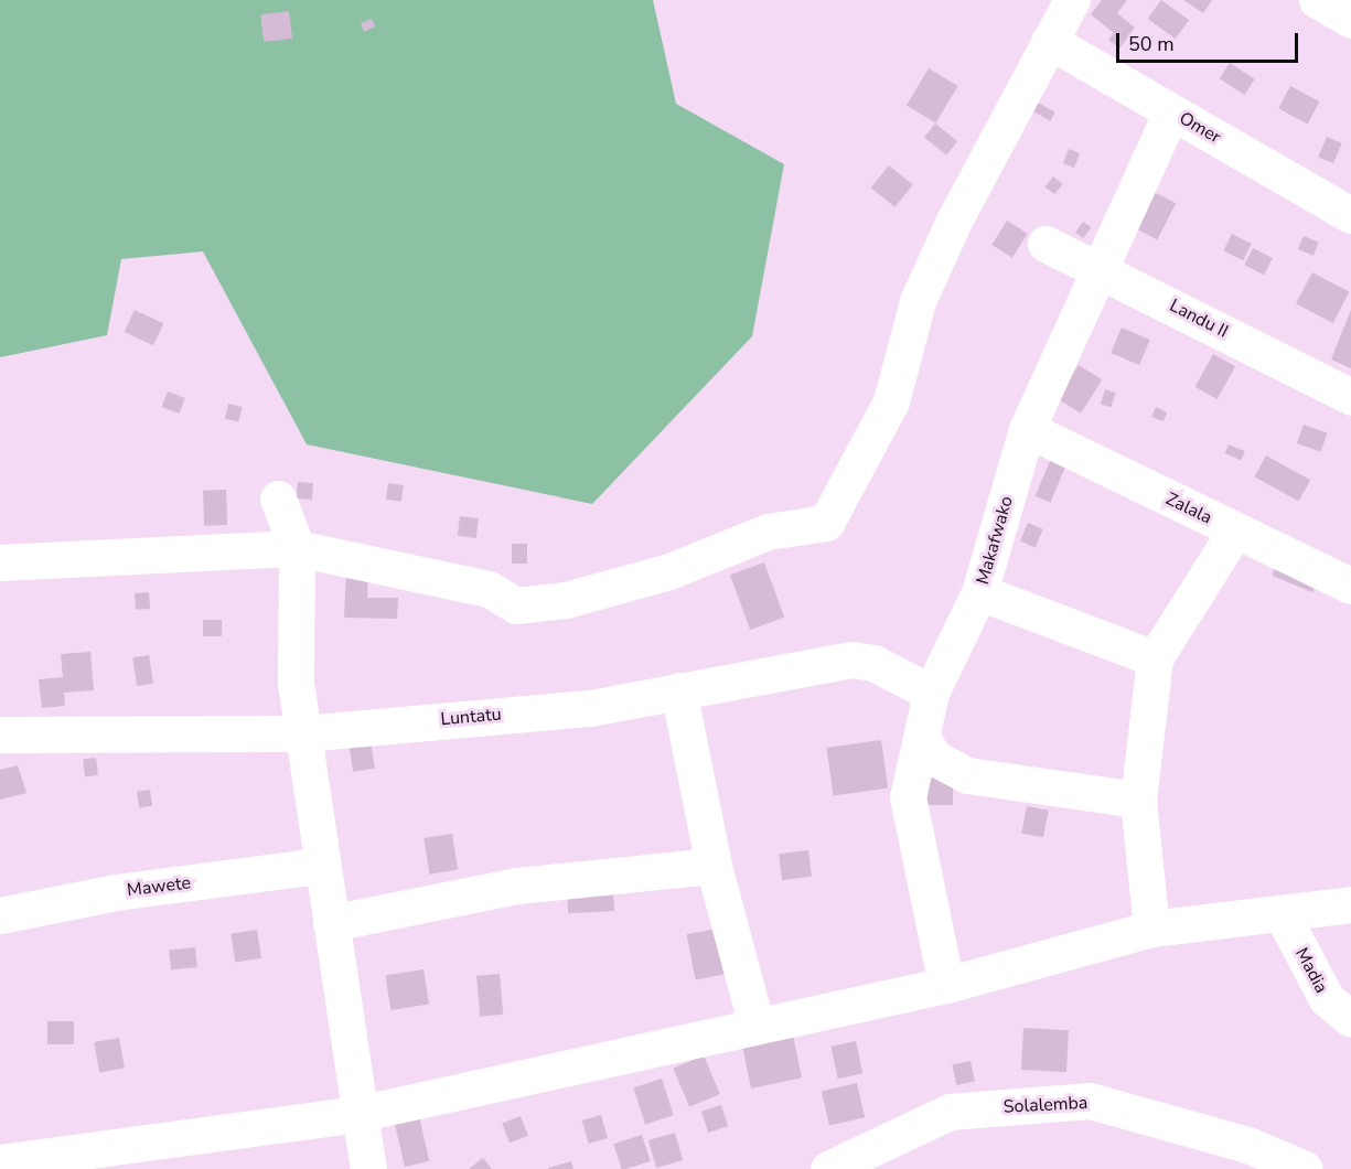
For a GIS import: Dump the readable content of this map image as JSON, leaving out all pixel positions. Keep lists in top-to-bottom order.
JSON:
{
  "streets": {
    "street": [
      "Omer",
      "Landu II",
      "Zalala",
      "Makafwako",
      "Luntatu",
      "Mawete",
      "Madia",
      "Solalemba"
    ]
  },
  "crossings": [
    ["Omer", "Makafwako"],
    ["Landu II", "Makafwako"],
    ["Zalala", "Makafwako"],
    ["Makafwako", "Luntatu"]
  ],
  "scale_bar": "50 m"
}
